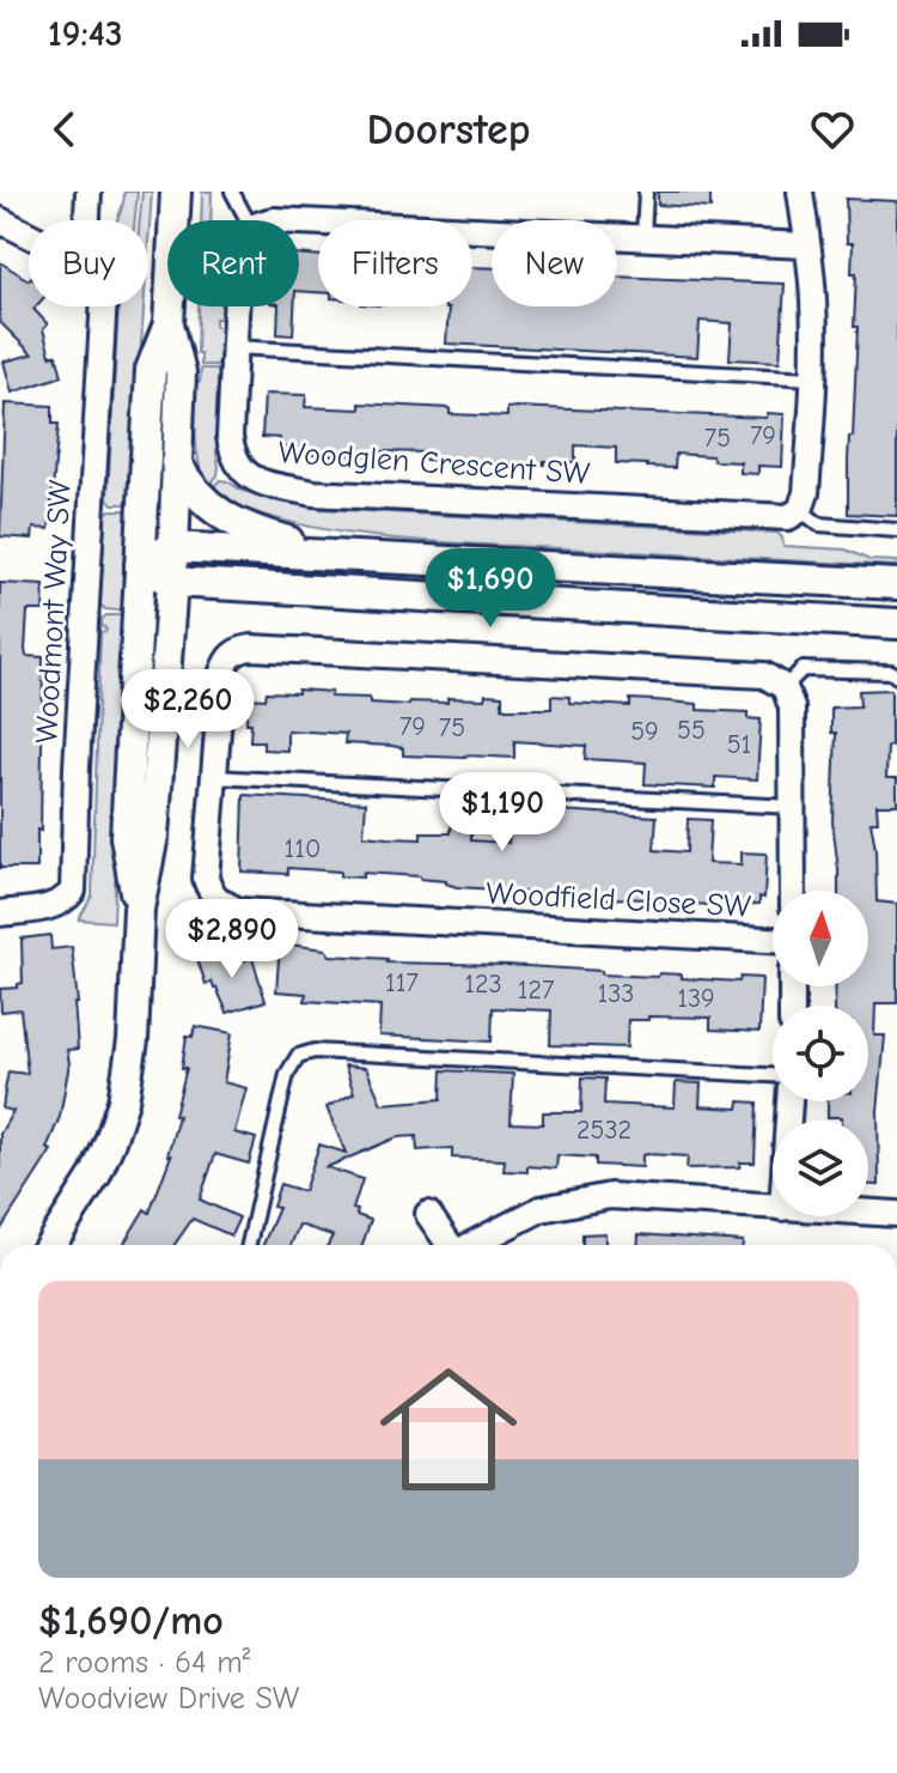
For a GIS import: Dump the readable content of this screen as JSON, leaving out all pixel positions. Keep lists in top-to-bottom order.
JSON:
{
  "streets": {
    "street": ["Woodglen Crescent SW", "Woodmont Way SW", "Woodfield Close SW"]
  },
  "house_numbers": [
    "79",
    "75",
    "79",
    "75",
    "55",
    "59",
    "51",
    "110",
    "117",
    "123",
    "127",
    "133",
    "139",
    "2532"
  ],
  "north": "top",
  "page": {
    "status": "19:43",
    "header": "Doorstep",
    "chip": [
      "Buy",
      "Rent",
      "Filters",
      "New"
    ],
    "price": [
      "$1,690",
      "$2,260",
      "$1,190",
      "$2,890"
    ],
    "list": [
      {
        "name": "$1,690/mo",
        "note": "2 rooms · 64 m² · Woodview Drive SW"
      }
    ]
  }
}
